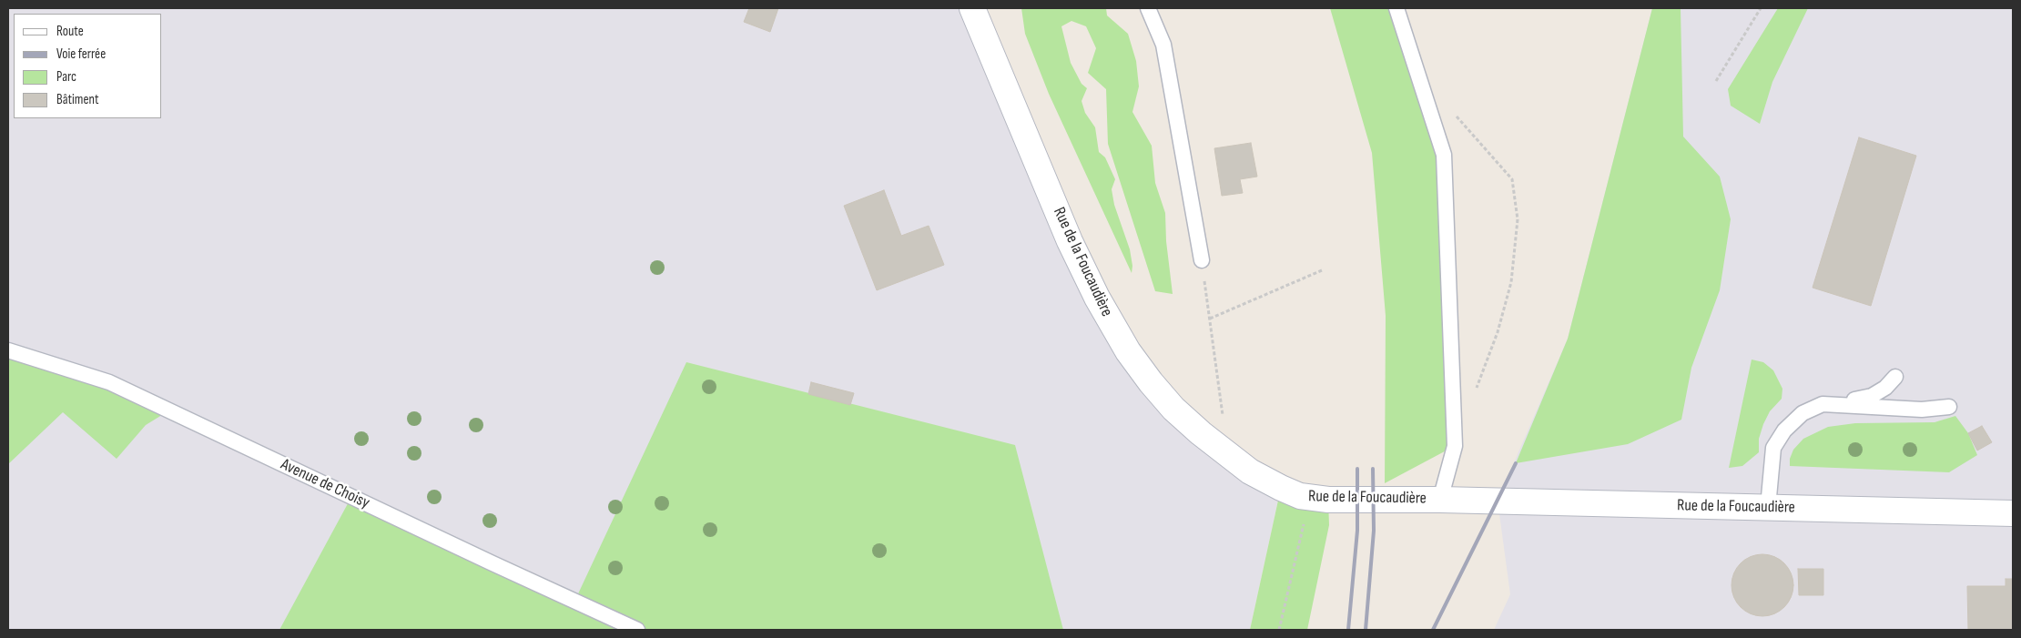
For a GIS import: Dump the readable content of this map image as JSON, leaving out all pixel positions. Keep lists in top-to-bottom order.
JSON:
{
  "streets": {
    "street": ["Rue de la Foucaudière"],
    "lane": ["Avenue de Choisy"]
  },
  "legend": [
    "Route",
    "Voie ferrée",
    "Parc",
    "Bâtiment"
  ]
}
